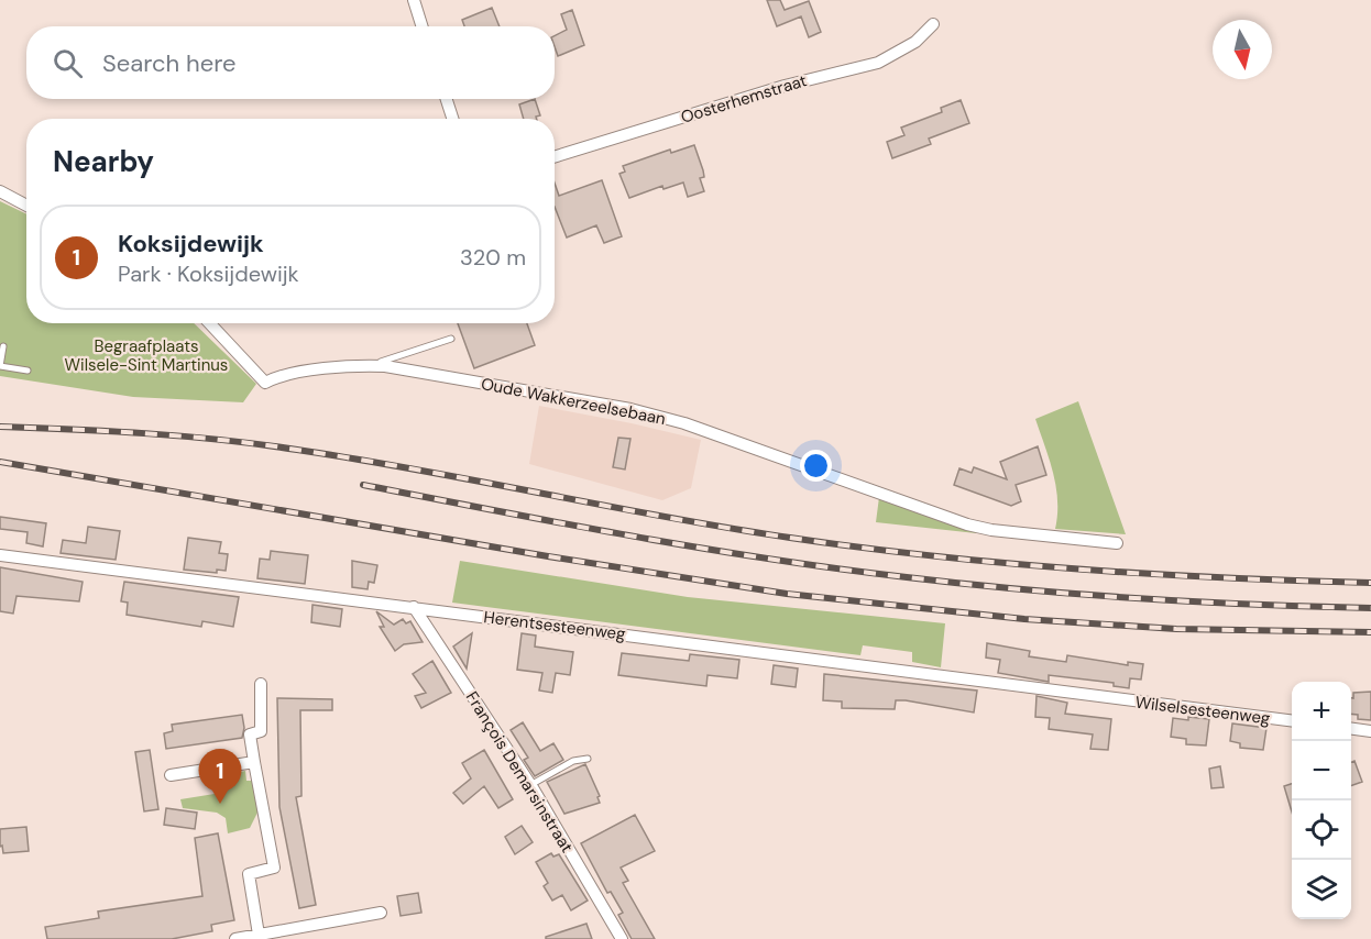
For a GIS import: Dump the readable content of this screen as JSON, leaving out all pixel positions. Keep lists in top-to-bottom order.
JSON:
{
  "streets": {
    "street": [
      "Oosterhemstraat",
      "Oude Wakkerzeelsebaan",
      "Herentsesteenweg",
      "Wilselsesteenweg",
      "François Demarsinstraat"
    ]
  },
  "crossings": [
    ["Herentsesteenweg", "Wilselsesteenweg"],
    ["Herentsesteenweg", "François Demarsinstraat"]
  ],
  "parks": ["Begraafplaats Wilsele-Sint Martinus"],
  "north": "bottom",
  "page": {
    "search": "Search here",
    "heading": "Nearby",
    "list": [
      {
        "mark": "1",
        "name": "Koksijdewijk",
        "note": "Park · Koksijdewijk",
        "value": "320 m"
      }
    ],
    "map_buttons": ["+", "−"],
    "pins": "1"
  }
}
